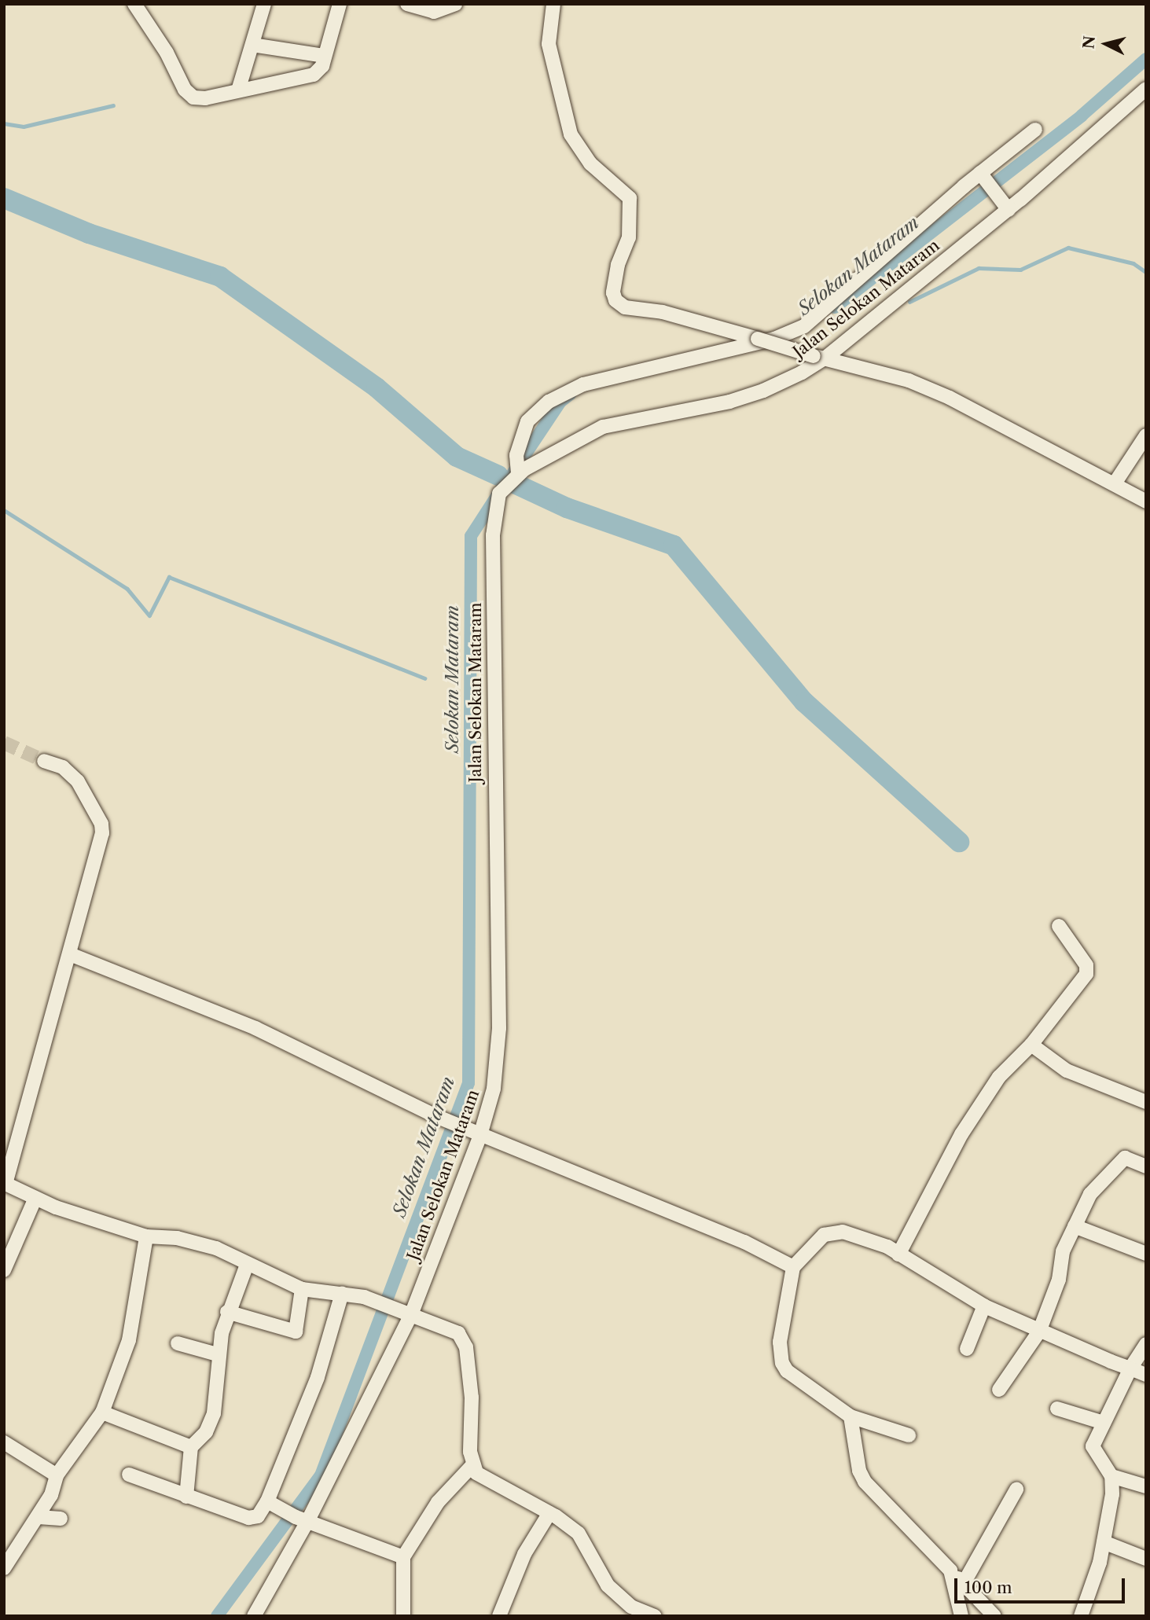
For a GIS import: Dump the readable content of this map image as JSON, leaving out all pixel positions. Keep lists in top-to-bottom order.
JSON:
{
  "streets": {
    "street": ["Jalan Selokan Mataram"]
  },
  "water": ["Selokan Mataram"],
  "scale_bar": "100 m",
  "north": "left"
}
